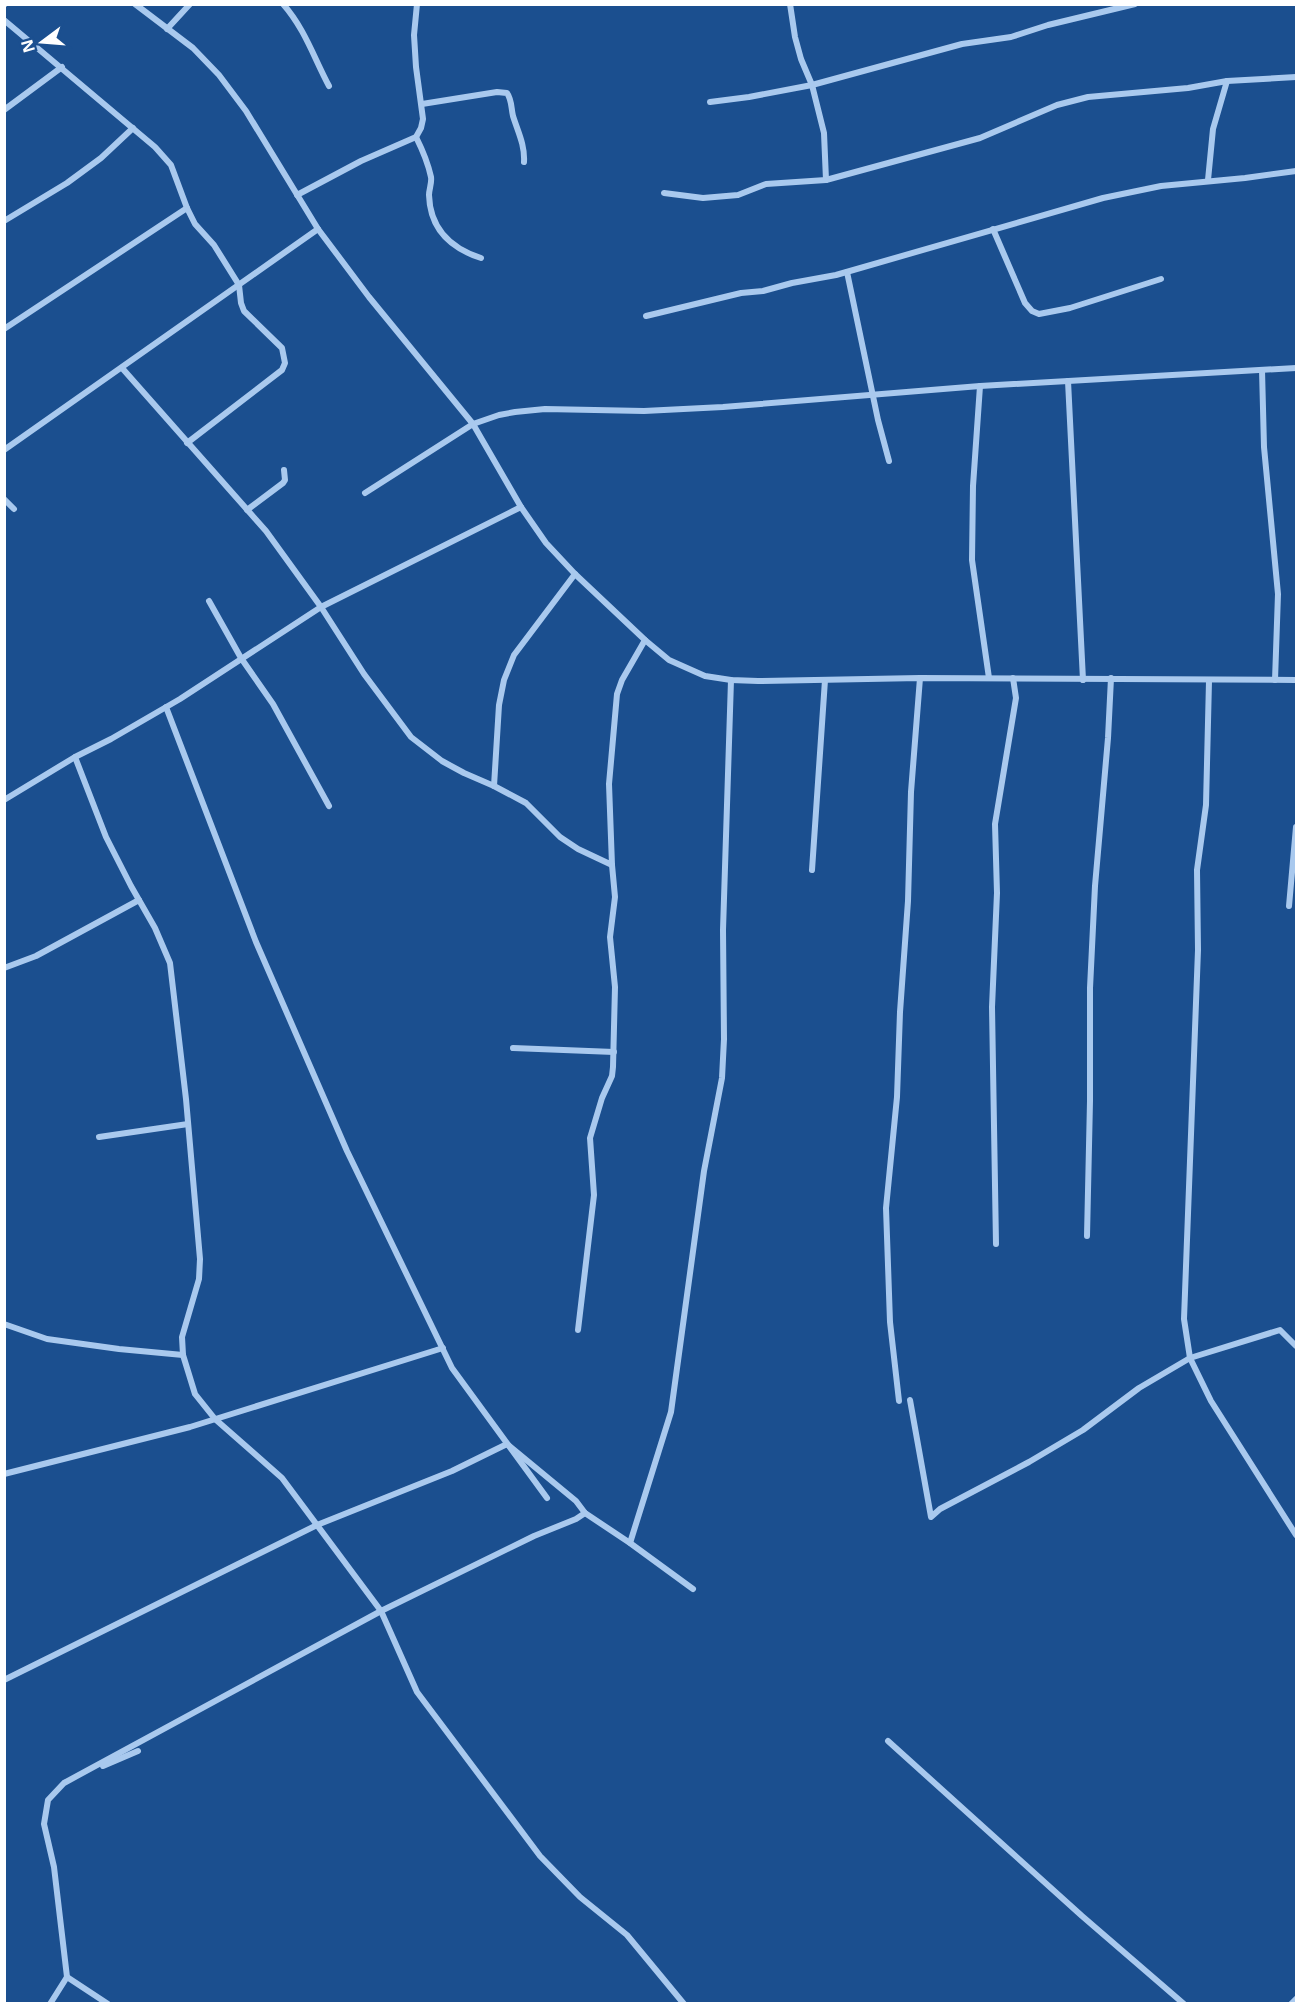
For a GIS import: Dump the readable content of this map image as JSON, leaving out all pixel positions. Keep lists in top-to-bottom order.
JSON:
{
  "north": "left"
}
